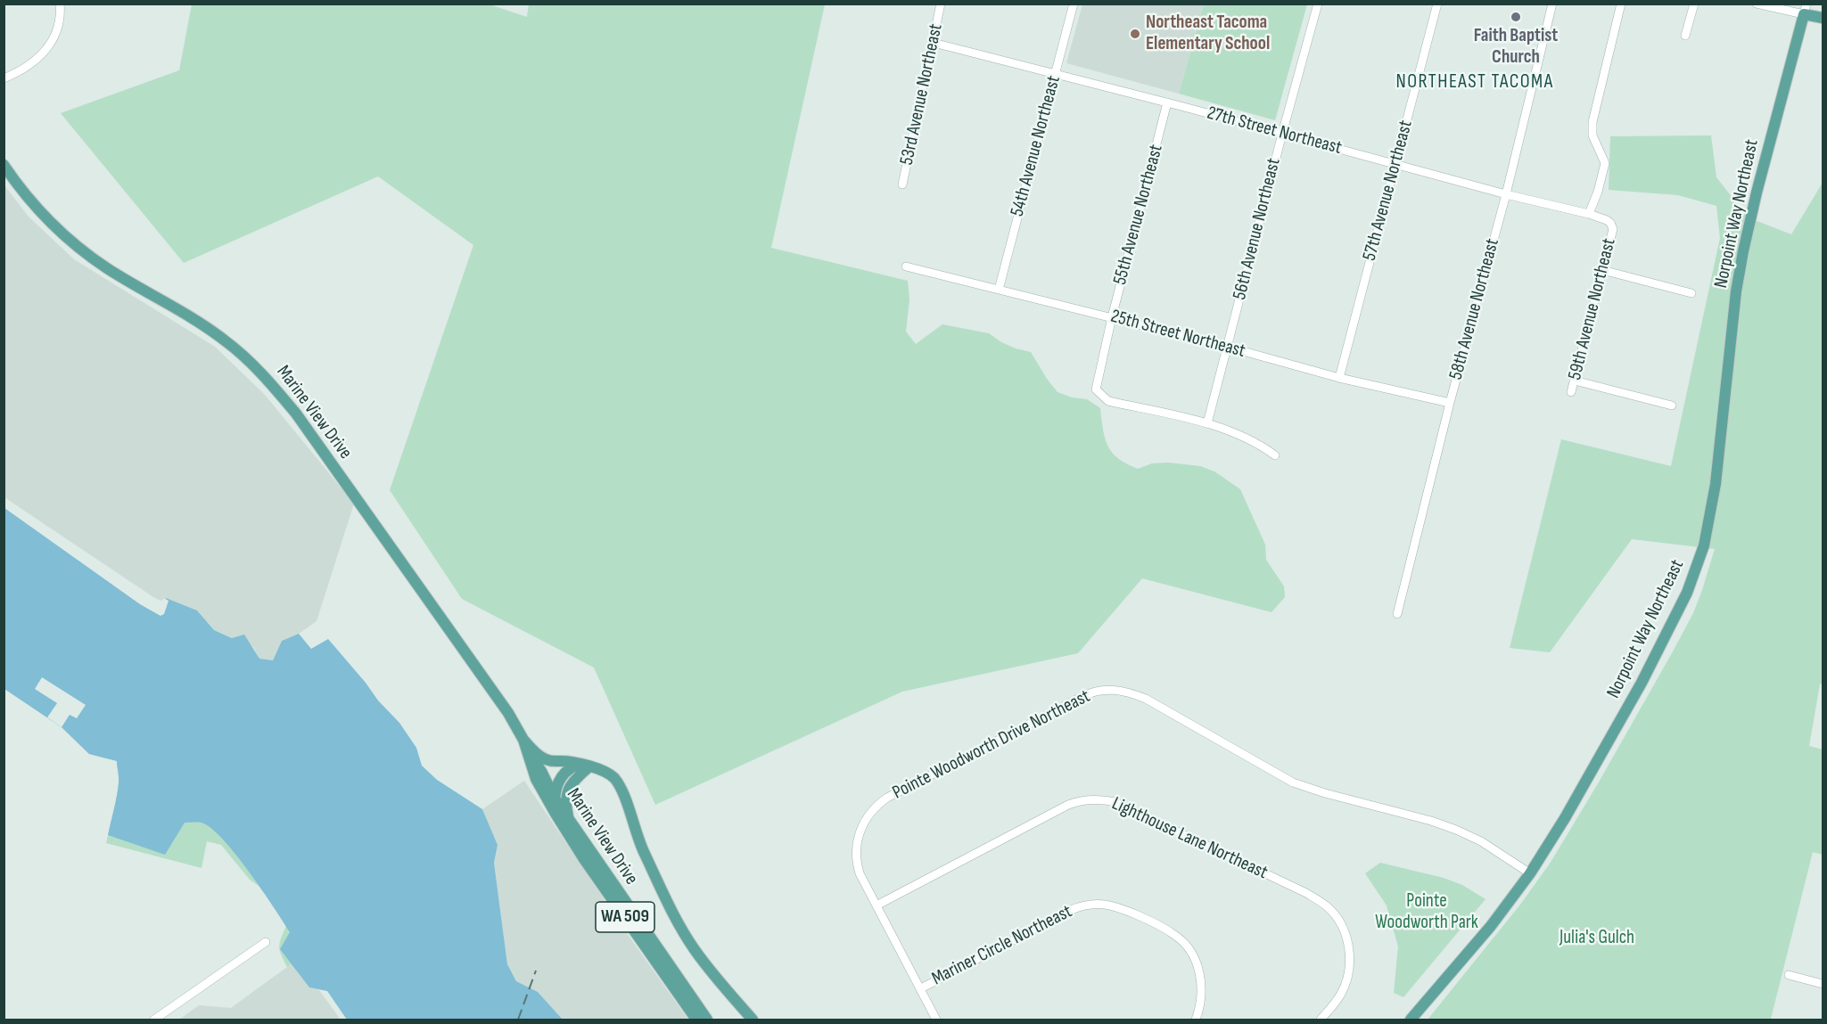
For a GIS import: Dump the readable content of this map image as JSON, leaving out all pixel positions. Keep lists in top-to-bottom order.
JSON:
{
  "streets": {
    "main road": ["Norpoint Way Northeast", "Marine View Drive", "WA 509"],
    "street": [
      "53rd Avenue Northeast",
      "27th Street Northeast",
      "54th Avenue Northeast",
      "57th Avenue Northeast",
      "55th Avenue Northeast",
      "56th Avenue Northeast",
      "58th Avenue Northeast",
      "59th Avenue Northeast",
      "25th Street Northeast",
      "Pointe Woodworth Drive Northeast",
      "Lighthouse Lane Northeast",
      "Mariner Circle Northeast"
    ]
  },
  "crossings": [
    ["53rd Avenue Northeast", "27th Street Northeast"],
    ["27th Street Northeast", "54th Avenue Northeast"],
    ["27th Street Northeast", "57th Avenue Northeast"],
    ["27th Street Northeast", "55th Avenue Northeast"],
    ["27th Street Northeast", "56th Avenue Northeast"],
    ["27th Street Northeast", "58th Avenue Northeast"],
    ["27th Street Northeast", "59th Avenue Northeast"],
    ["54th Avenue Northeast", "25th Street Northeast"],
    ["57th Avenue Northeast", "25th Street Northeast"],
    ["Norpoint Way Northeast", "Pointe Woodworth Drive Northeast"],
    ["55th Avenue Northeast", "56th Avenue Northeast"],
    ["55th Avenue Northeast", "25th Street Northeast"],
    ["56th Avenue Northeast", "25th Street Northeast"],
    ["58th Avenue Northeast", "25th Street Northeast"],
    ["Pointe Woodworth Drive Northeast", "Lighthouse Lane Northeast"],
    ["Pointe Woodworth Drive Northeast", "Mariner Circle Northeast"]
  ],
  "districts": ["NORTHEAST TACOMA"],
  "parks": ["Pointe Woodworth Park", "Julia's Gulch"],
  "places": ["Faith Baptist Church", "Northeast Tacoma Elementary School"]
}
